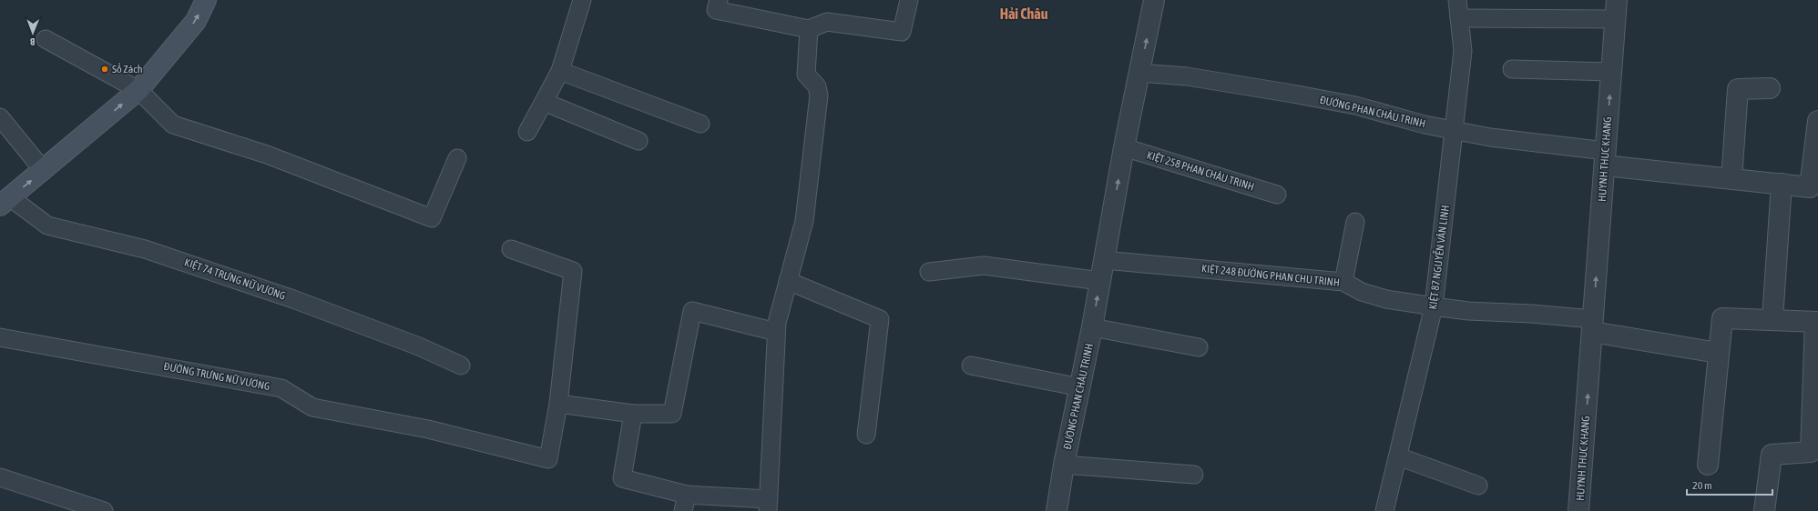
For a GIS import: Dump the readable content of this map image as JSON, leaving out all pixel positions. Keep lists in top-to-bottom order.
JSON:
{
  "streets": {
    "street": ["ĐƯỜNG PHAN CHÂU TRINH", "HUYNH THUC KHANG"],
    "lane": [
      "KIỆT 258 PHAN CHÂU TRINH",
      "KIỆT 87 NGUYỄN VĂN LINH",
      "KIỆT 248 ĐƯỜNG PHAN CHU TRINH",
      "KIỆT 74 TRƯNG NỮ VƯƠNG",
      "ĐƯỜNG TRƯNG NỮ VƯƠNG"
    ]
  },
  "crossings": [
    ["ĐƯỜNG PHAN CHÂU TRINH", "HUYNH THUC KHANG"],
    ["ĐƯỜNG PHAN CHÂU TRINH", "KIỆT 258 PHAN CHÂU TRINH"],
    ["ĐƯỜNG PHAN CHÂU TRINH", "KIỆT 87 NGUYỄN VĂN LINH"],
    ["ĐƯỜNG PHAN CHÂU TRINH", "KIỆT 248 ĐƯỜNG PHAN CHU TRINH"],
    ["KIỆT 87 NGUYỄN VĂN LINH", "KIỆT 248 ĐƯỜNG PHAN CHU TRINH"]
  ],
  "districts": ["Hải Châu"],
  "places": ["Sổ Zách"],
  "scale_bar": "20 m",
  "north": "bottom"
}
